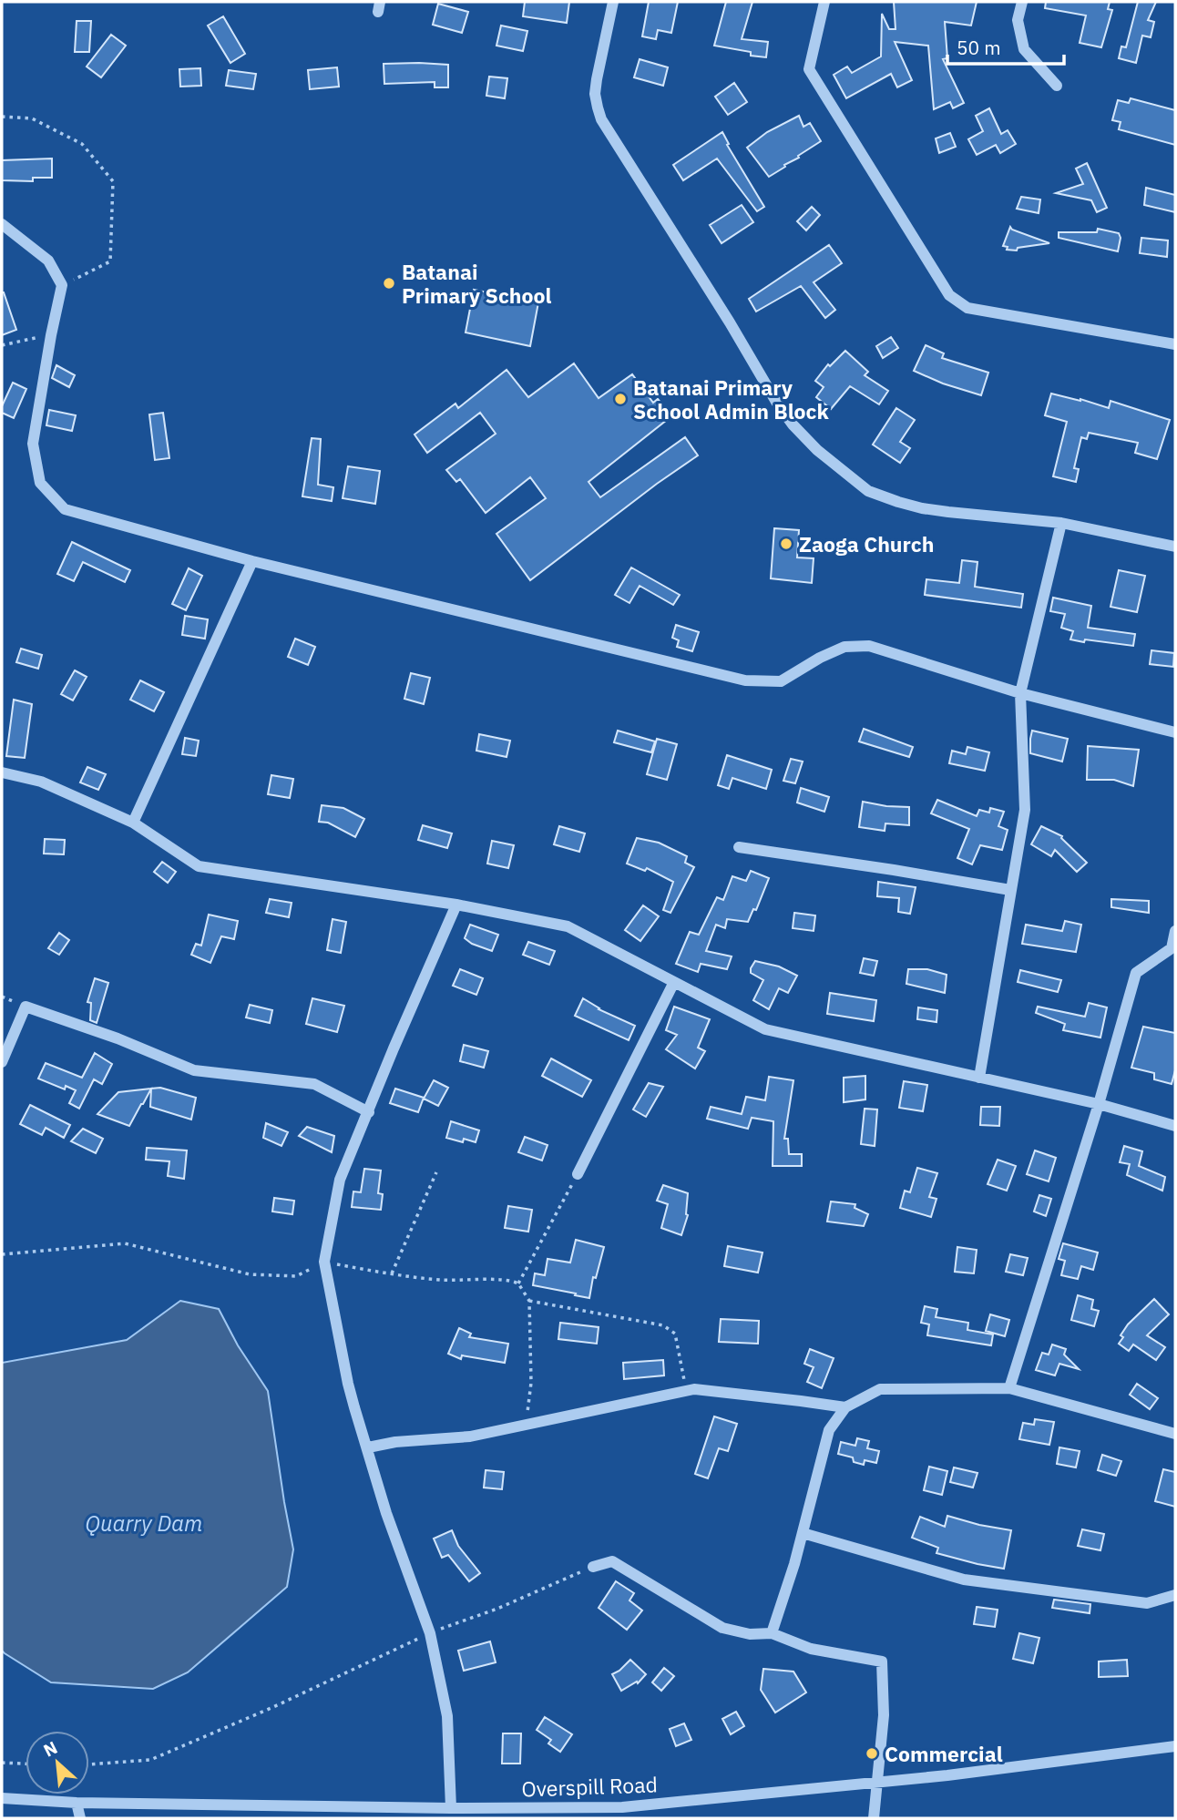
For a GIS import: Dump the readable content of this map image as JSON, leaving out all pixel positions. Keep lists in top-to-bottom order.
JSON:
{
  "streets": {
    "street": ["Overspill Road"]
  },
  "water": ["Quarry Dam"],
  "places": [
    "Batanai Primary School",
    "Batanai Primary School Admin Block",
    "Zaoga Church",
    "Commercial"
  ],
  "scale_bar": "50 m",
  "north": "top left"
}
